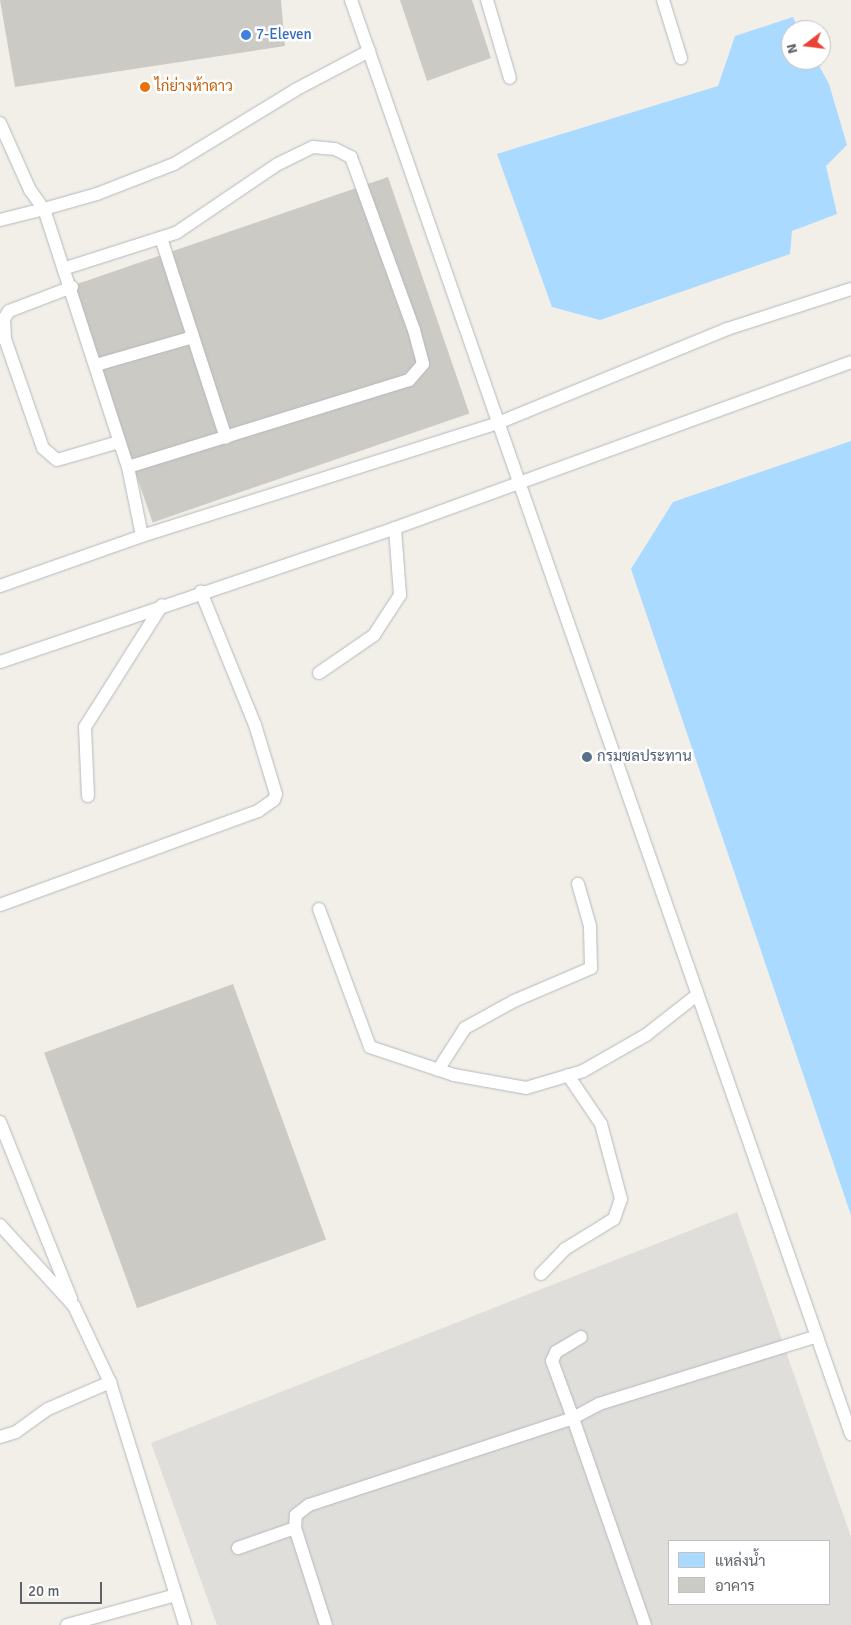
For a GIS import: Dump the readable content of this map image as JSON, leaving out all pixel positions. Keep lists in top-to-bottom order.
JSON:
{
  "places": ["7-Eleven", "ไก่ย่างห้าดาว", "กรมชลประทาน"],
  "legend": ["แหล่งน้ำ", "อาคาร"],
  "scale_bar": "20 m",
  "north": "left"
}
